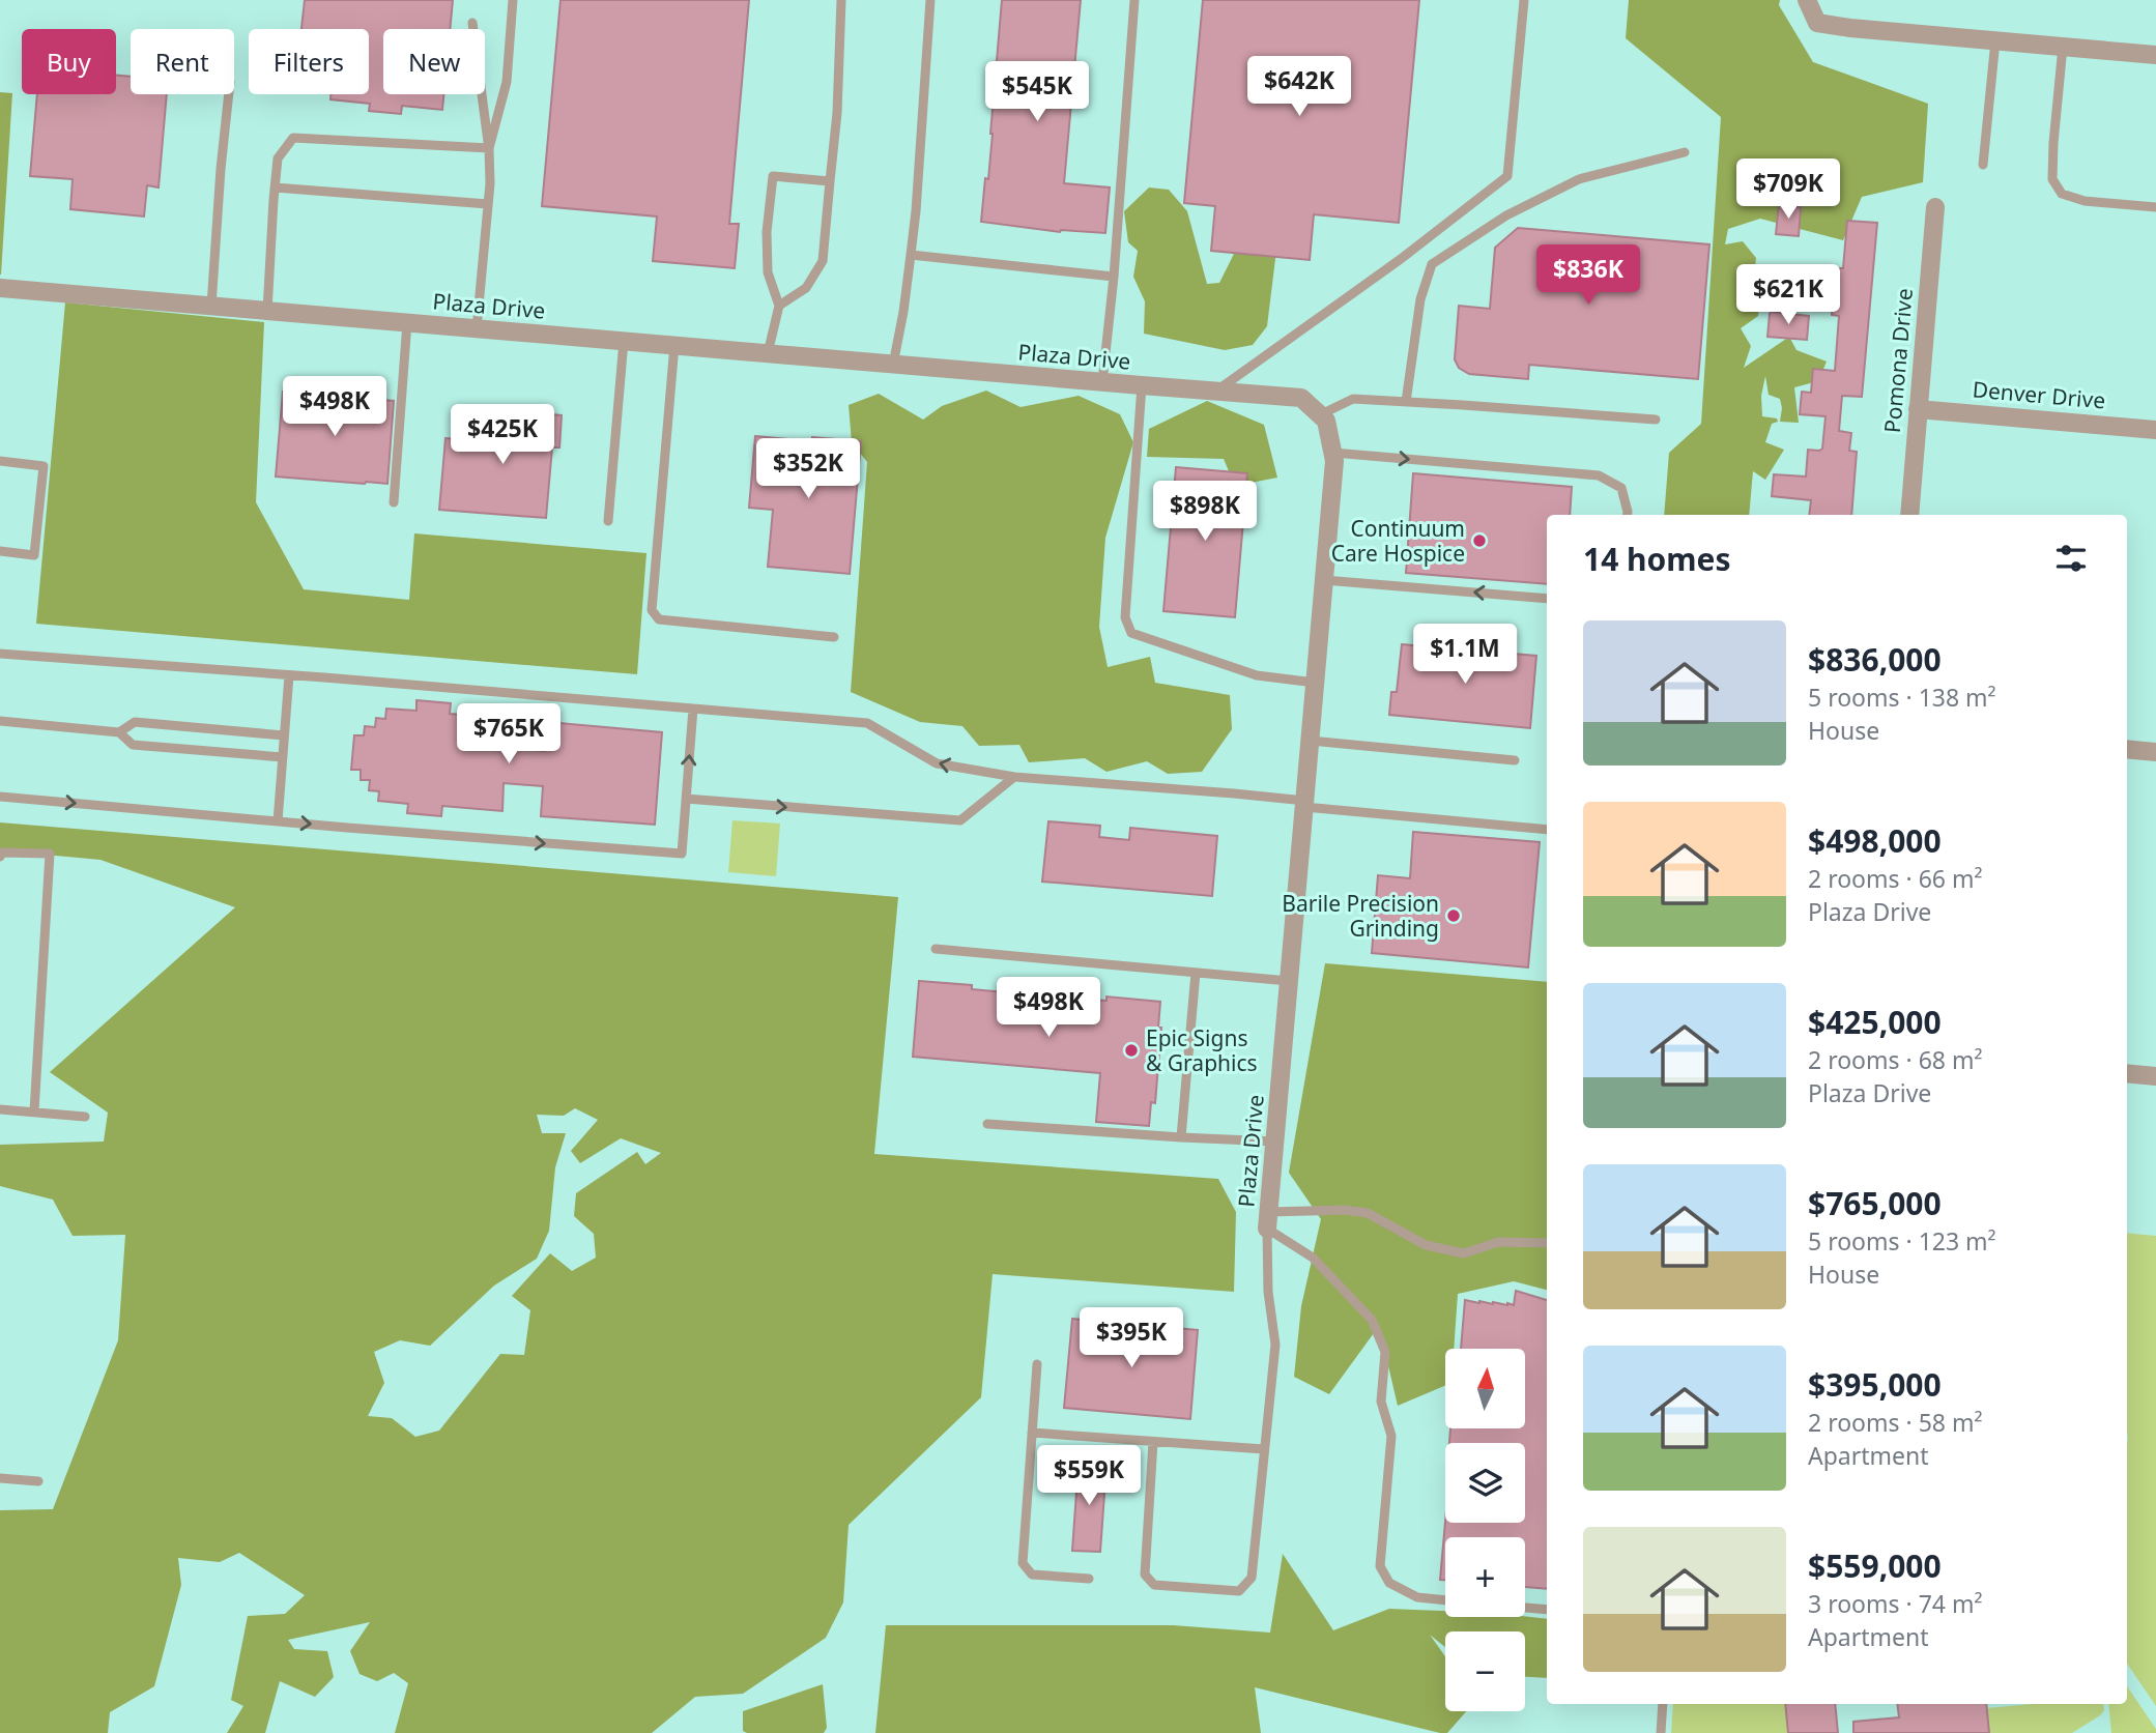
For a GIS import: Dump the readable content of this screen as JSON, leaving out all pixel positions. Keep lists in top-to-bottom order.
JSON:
{
  "streets": {
    "street": ["Plaza Drive", "Pomona Drive", "Denver Drive"]
  },
  "crossings": [
    ["Pomona Drive", "Denver Drive"]
  ],
  "places": ["Continuum Care Hospice", "Barile Precision Grinding", "Epic Signs & Graphics"],
  "north": "top",
  "page": {
    "chip": [
      "Buy",
      "Rent",
      "Filters",
      "New"
    ],
    "price": [
      "$642K",
      "$545K",
      "$709K",
      "$836K",
      "$621K",
      "$498K",
      "$425K",
      "$352K",
      "$898K",
      "$1.1M",
      "$765K",
      "$498K",
      "$395K",
      "$559K"
    ],
    "heading": "14 homes",
    "list": [
      {
        "name": "$836,000",
        "note": "5 rooms · 138 m² · House"
      },
      {
        "name": "$498,000",
        "note": "2 rooms · 66 m² · Plaza Drive"
      },
      {
        "name": "$425,000",
        "note": "2 rooms · 68 m² · Plaza Drive"
      },
      {
        "name": "$765,000",
        "note": "5 rooms · 123 m² · House"
      },
      {
        "name": "$395,000",
        "note": "2 rooms · 58 m² · Apartment"
      },
      {
        "name": "$559,000",
        "note": "3 rooms · 74 m² · Apartment"
      }
    ],
    "map_buttons": ["+", "−"]
  }
}
